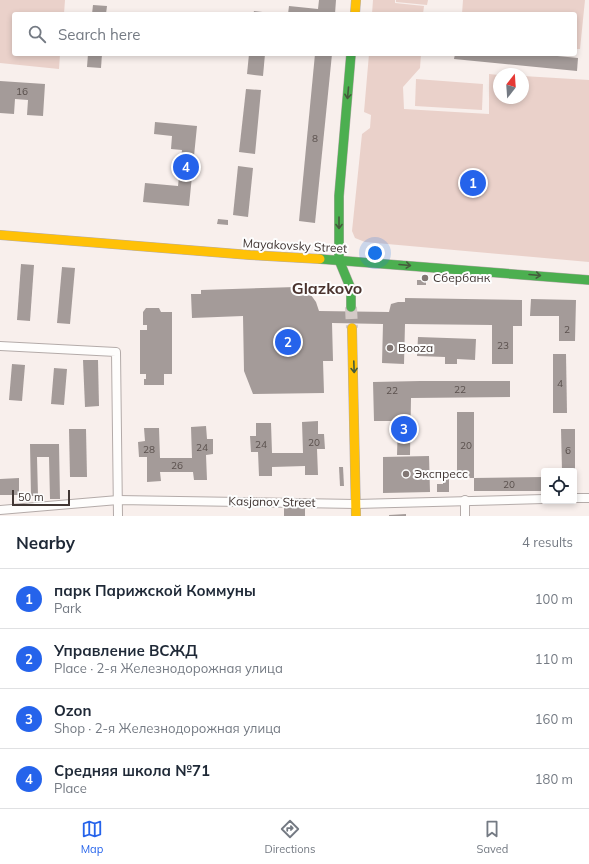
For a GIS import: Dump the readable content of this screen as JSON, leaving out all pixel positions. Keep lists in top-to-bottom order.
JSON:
{
  "streets": {
    "main road": ["Mayakovsky Street"],
    "street": ["Kasjanov Street"]
  },
  "one_way": ["Mayakovsky Street"],
  "districts": ["Glazkovo"],
  "places": ["Сбербанк", "Booza", "Экспресс"],
  "house_numbers": [
    "16",
    "8",
    "2",
    "23",
    "4",
    "22",
    "22",
    "20",
    "24",
    "20",
    "24",
    "28",
    "6",
    "26",
    "20"
  ],
  "scale_bar": "50 m",
  "north": "top",
  "page": {
    "search": "Search here",
    "pins": [
      "4",
      "1",
      "2",
      "3"
    ],
    "scale": "50 m",
    "heading": ["Nearby", "4 results"],
    "list": [
      {
        "mark": "1",
        "name": "парк Парижской Коммуны",
        "note": "Park",
        "value": "100 m"
      },
      {
        "mark": "2",
        "name": "Управление ВСЖД",
        "note": "Place · 2-я Железнодорожная улица",
        "value": "110 m"
      },
      {
        "mark": "3",
        "name": "Ozon",
        "note": "Shop · 2-я Железнодорожная улица",
        "value": "160 m"
      },
      {
        "mark": "4",
        "name": "Средняя школа №71",
        "note": "Place",
        "value": "180 m"
      }
    ],
    "nav": ["Map", "Directions", "Saved"]
  }
}
